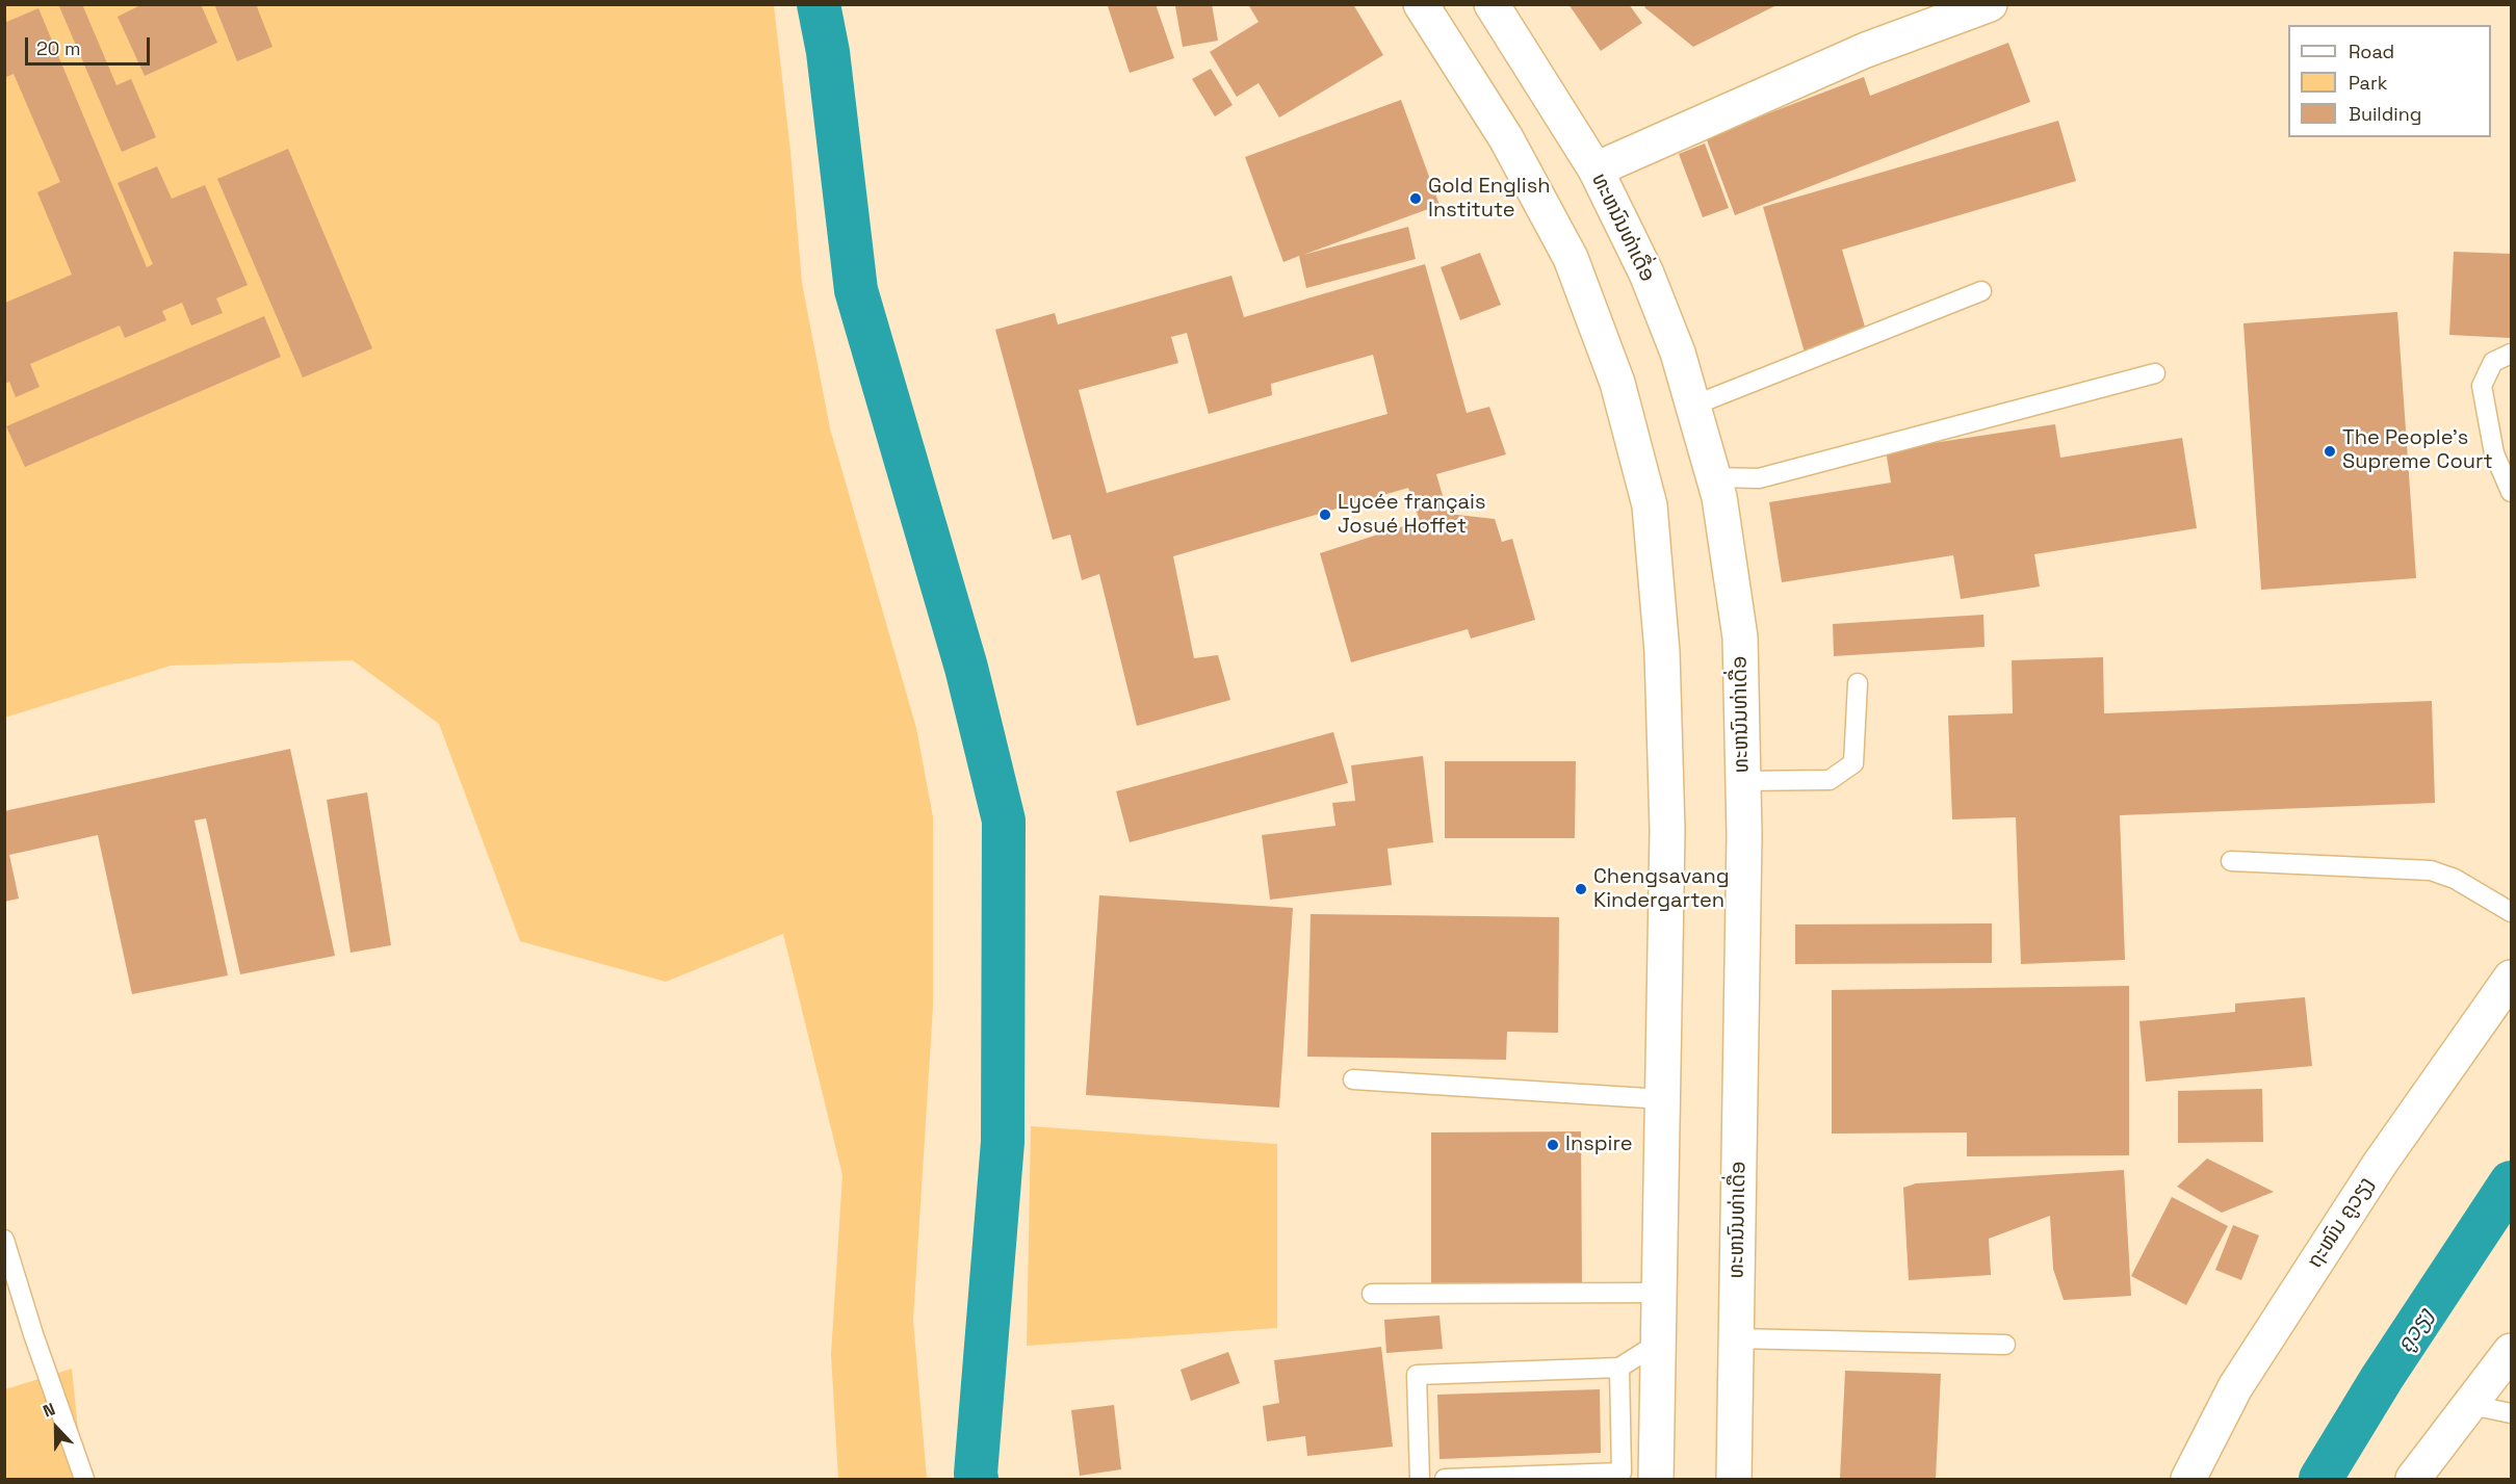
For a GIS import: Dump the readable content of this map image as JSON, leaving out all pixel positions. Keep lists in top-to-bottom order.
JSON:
{
  "streets": {
    "main road": ["ທະຫນົນທ່າເດື່ອ", "ຖະໜົນ ຄູວຽງ"]
  },
  "water": ["ຄູວຽງ"],
  "places": [
    "Gold English Institute",
    "The People's Supreme Court",
    "Lycée français Josué Hoffet",
    "Chengsavang Kindergarten",
    "Inspire"
  ],
  "legend": ["Road", "Park", "Building"],
  "scale_bar": "20 m",
  "north": "top"
}
